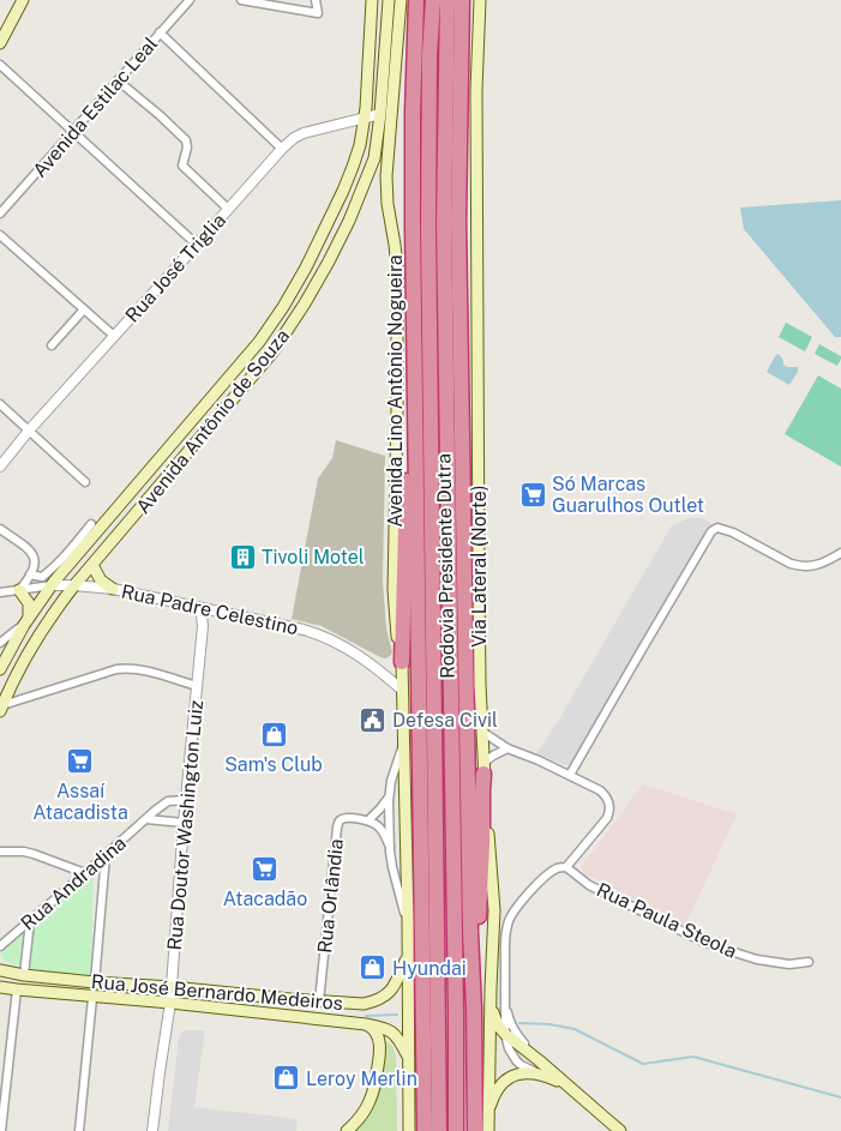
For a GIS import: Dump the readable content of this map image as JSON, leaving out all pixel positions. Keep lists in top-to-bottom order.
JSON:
{
  "streets": {
    "highway": ["Rodovia Presidente Dutra"],
    "main road": [
      "Avenida Lino Antônio Nogueira",
      "Avenida Antônio de Souza",
      "Via Lateral (Norte)",
      "Rua José Bernardo Medeiros"
    ],
    "street": [
      "Avenida Estilac Leal",
      "Rua José Triglia",
      "Rua Padre Celestino",
      "Rua Doutor Washington Luiz",
      "Rua Andradina",
      "Rua Orlândia",
      "Rua Paula Steola"
    ]
  },
  "crossings": [
    ["Rua José Triglia", "Avenida Antônio de Souza"],
    ["Avenida Lino Antônio Nogueira", "Rua Padre Celestino"],
    ["Avenida Lino Antônio Nogueira", "Rua José Bernardo Medeiros"],
    ["Avenida Antônio de Souza", "Rua Padre Celestino"],
    ["Rua Padre Celestino", "Rua Doutor Washington Luiz"],
    ["Rua Doutor Washington Luiz", "Rua Andradina"],
    ["Rua Doutor Washington Luiz", "Rua José Bernardo Medeiros"],
    ["Rua Orlândia", "Rua José Bernardo Medeiros"]
  ],
  "places": {
    "supermarket": ["Só Marcas Guarulhos Outlet", "Assaí Atacadista", "Atacadão"],
    "building": ["Tivoli Motel"],
    "public building": ["Defesa Civil"],
    "shop": ["Sam's Club", "Hyundai", "Leroy Merlin"]
  }
}
